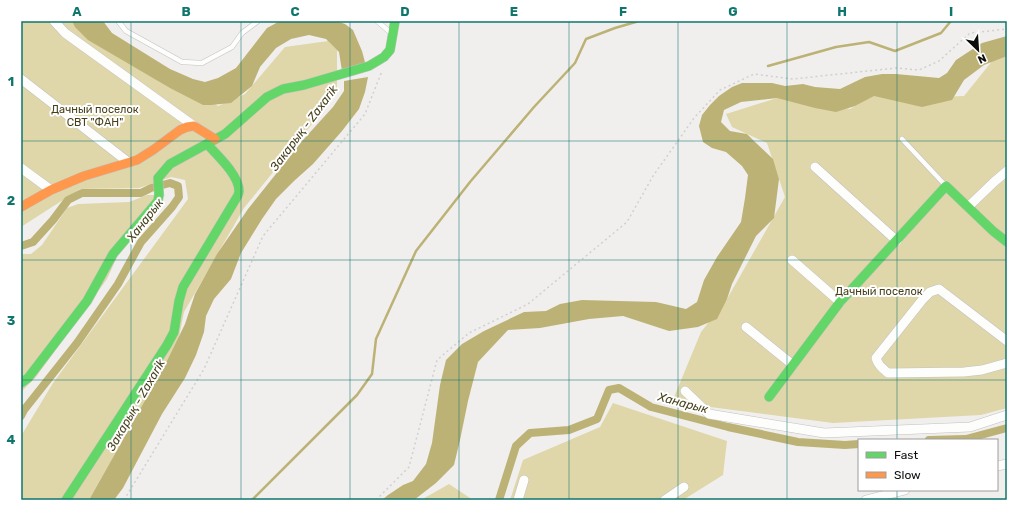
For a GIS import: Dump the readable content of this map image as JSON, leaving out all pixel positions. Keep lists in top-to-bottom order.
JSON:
{
  "water": ["Закарық - Zaxarik", "Ханарык"],
  "parks": ["Дачный поселок СВТ \"ФАН\"", "Дачный поселок"],
  "legend": ["Fast", "Slow"],
  "north": "bottom right",
  "grid": {
    "columns": [
      "A",
      "B",
      "C",
      "D",
      "E",
      "F",
      "G",
      "H",
      "I"
    ],
    "rows": [
      "1",
      "2",
      "3",
      "4"
    ]
  }
}
